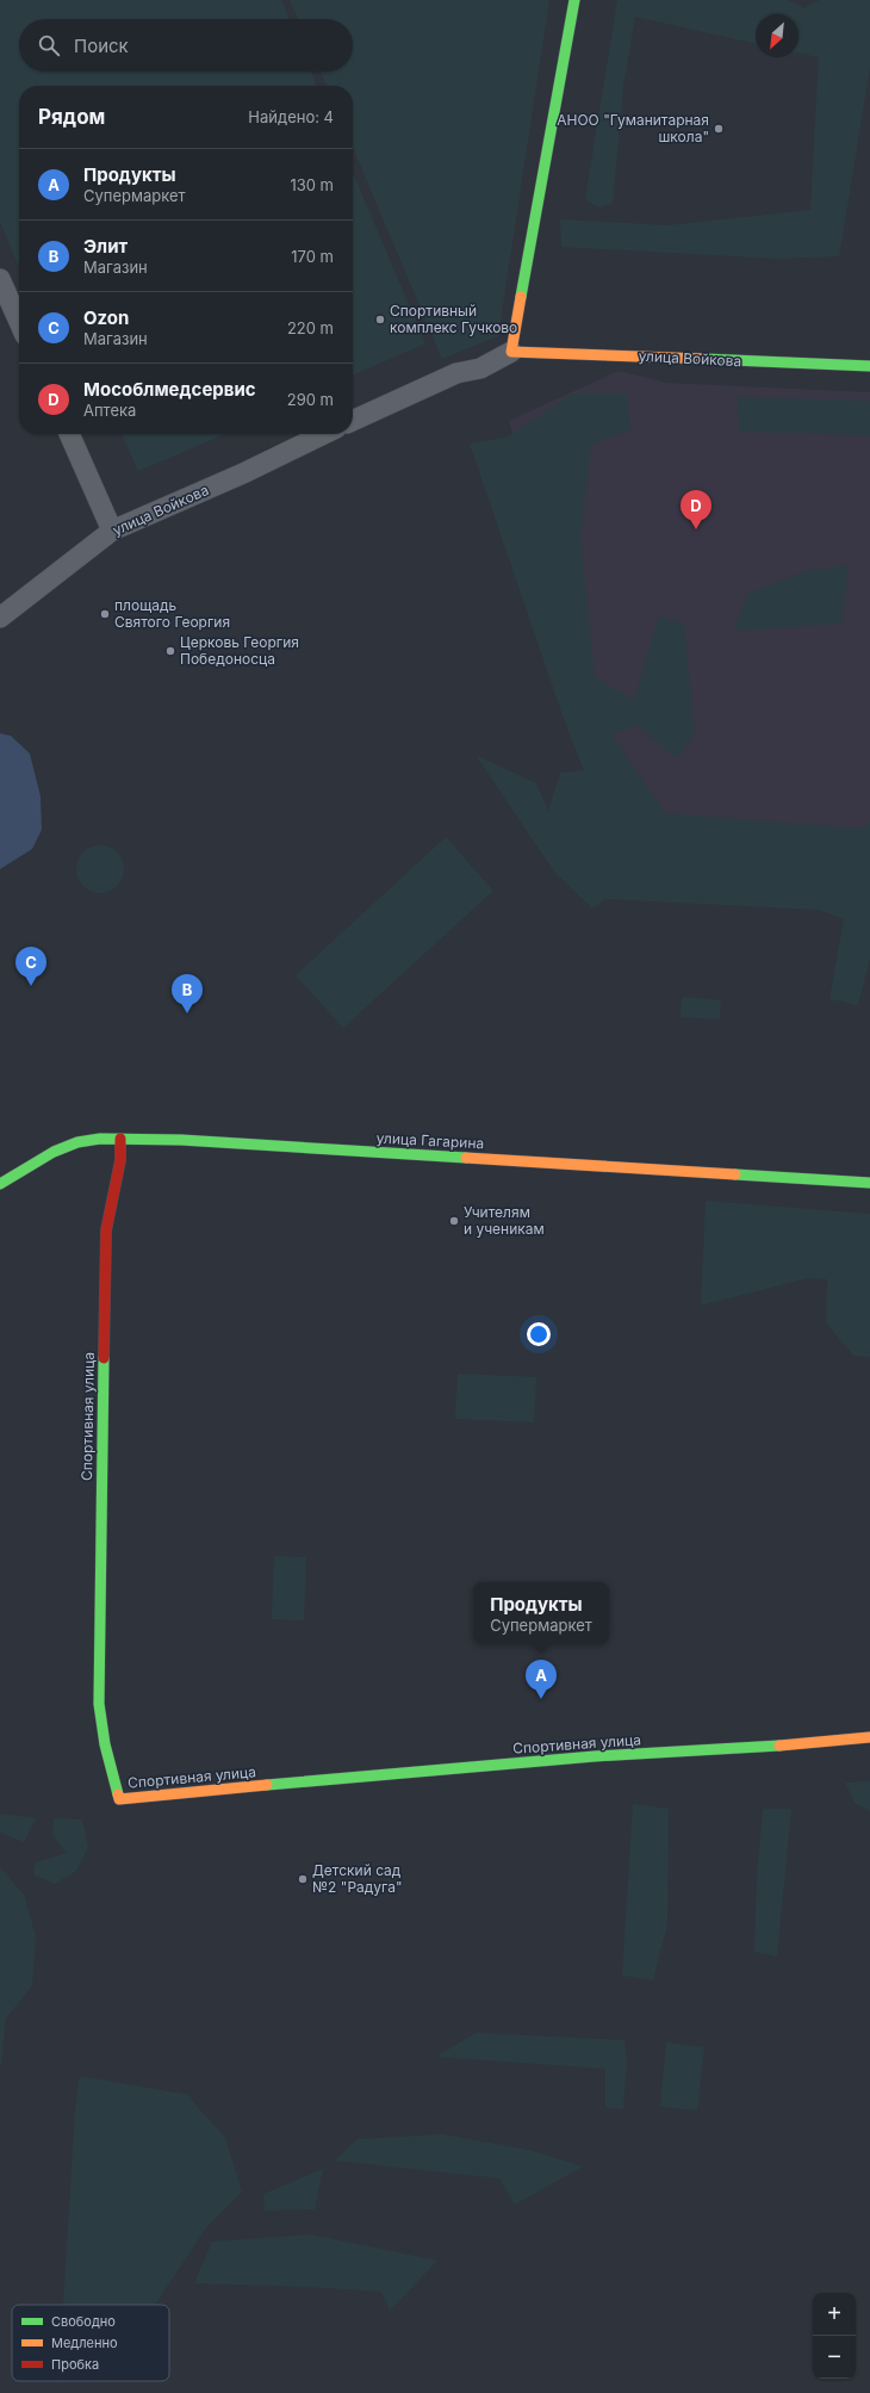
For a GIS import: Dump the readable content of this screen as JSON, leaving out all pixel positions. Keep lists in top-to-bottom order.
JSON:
{
  "streets": {
    "street": ["улица Войкова", "улица Гагарина", "Спортивная улица"]
  },
  "crossings": [
    ["улица Гагарина", "Спортивная улица"]
  ],
  "places": [
    "АНОО \"Гуманитарная школа\"",
    "Спортивный комплекс Гучково",
    "площадь Святого Георгия",
    "Церковь Георгия Победоносца",
    "Учителям и ученикам",
    "Детский сад №2 \"Радуга\""
  ],
  "legend": ["Свободно", "Медленно", "Пробка"],
  "north": "bottom left",
  "page": {
    "search": "Поиск",
    "heading": ["Рядом", "Найдено: 4"],
    "list": [
      {
        "mark": "A",
        "name": "Продукты",
        "note": "Супермаркет",
        "value": "130 m"
      },
      {
        "mark": "B",
        "name": "Элит",
        "note": "Магазин",
        "value": "170 m"
      },
      {
        "mark": "C",
        "name": "Ozon",
        "note": "Магазин",
        "value": "220 m"
      },
      {
        "mark": "D",
        "name": "Мособлмедсервис",
        "note": "Аптека",
        "value": "290 m"
      }
    ],
    "pins": [
      "D",
      "C",
      "B",
      "A"
    ],
    "popup": ["Продукты", "Супермаркет"],
    "map_buttons": ["+", "−"]
  }
}
